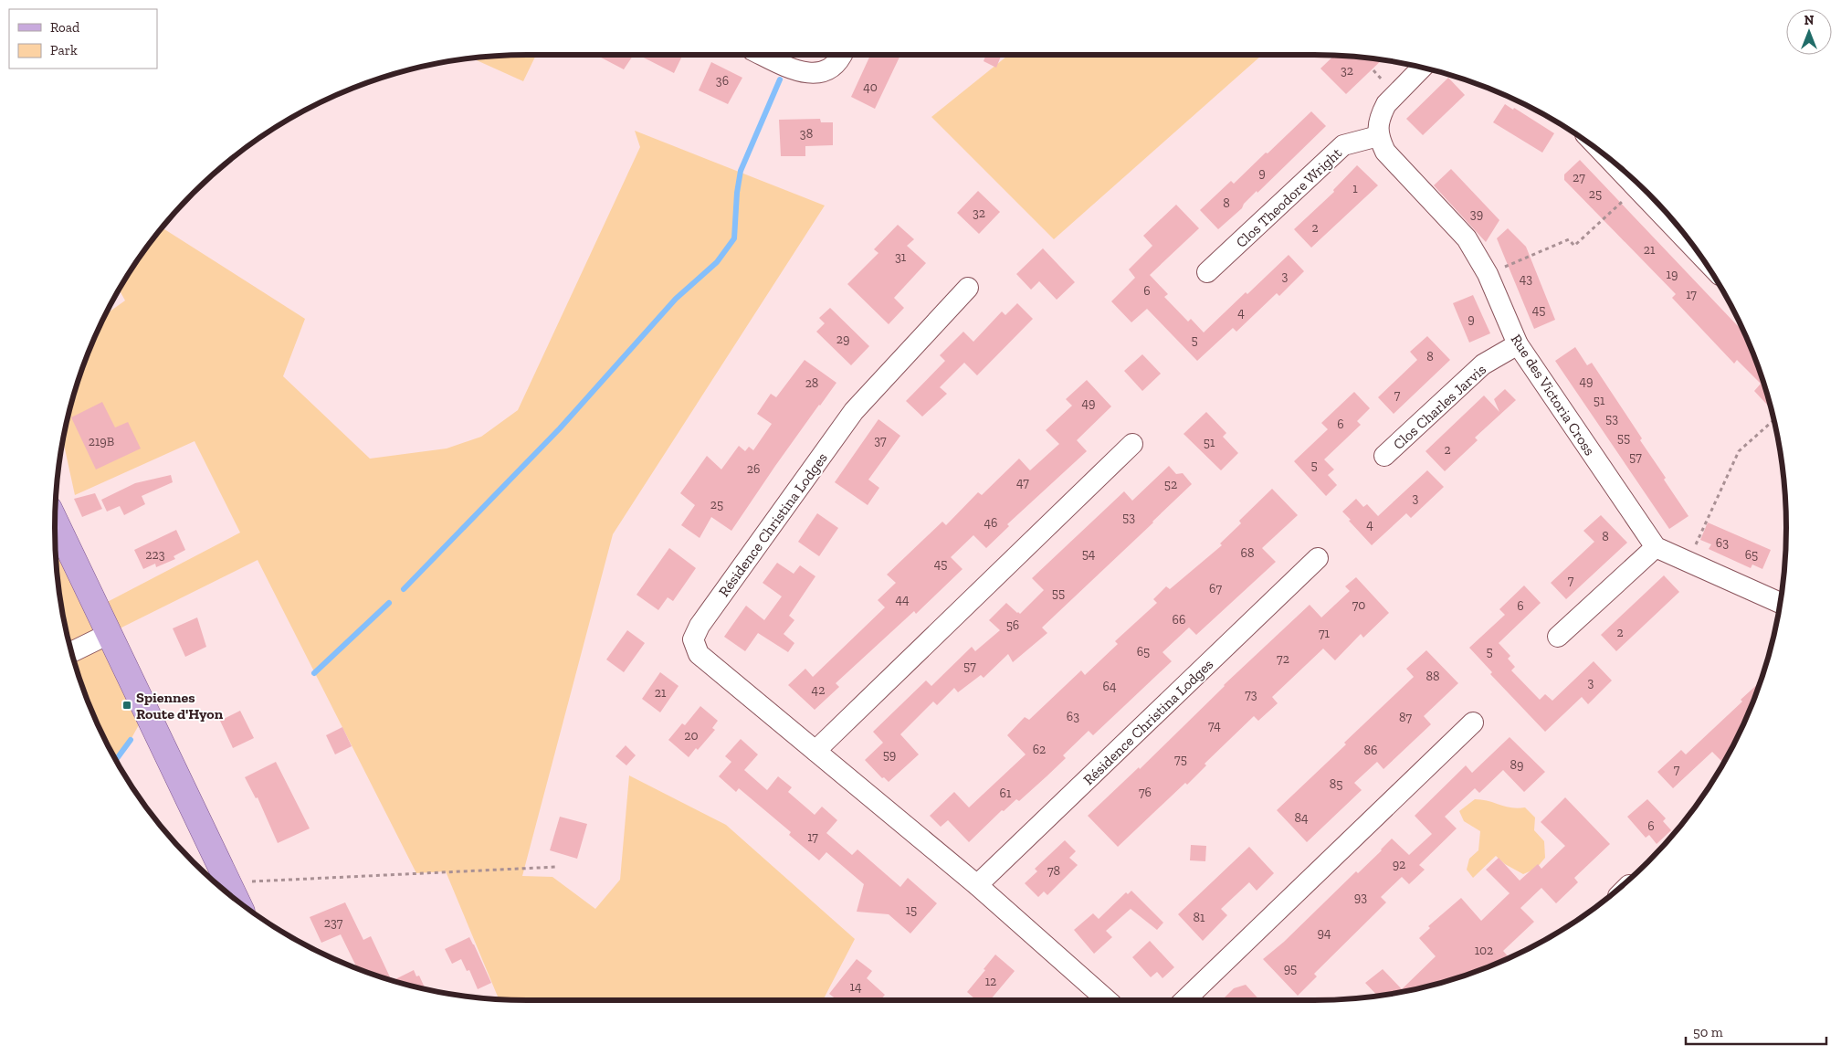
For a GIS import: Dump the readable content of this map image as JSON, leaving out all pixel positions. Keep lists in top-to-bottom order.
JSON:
{
  "streets": {
    "street": [
      "Clos Theodore Wright",
      "Rue des Victoria Cross",
      "Clos Charles Jarvis",
      "Résidence Christina Lodges"
    ]
  },
  "crossings": [
    ["Clos Theodore Wright", "Rue des Victoria Cross"],
    ["Rue des Victoria Cross", "Clos Charles Jarvis"]
  ],
  "places": {
    "transit": ["Spiennes Route d'Hyon"]
  },
  "house_numbers": [
    "32",
    "36",
    "40",
    "38",
    "9",
    "27",
    "1",
    "25",
    "8",
    "32",
    "39",
    "2",
    "21",
    "31",
    "19",
    "3",
    "43",
    "6",
    "17",
    "45",
    "4",
    "9",
    "29",
    "5",
    "8",
    "49",
    "28",
    "7",
    "51",
    "49",
    "53",
    "6",
    "55",
    "37",
    "219B",
    "51",
    "2",
    "57",
    "5",
    "26",
    "47",
    "52",
    "3",
    "25",
    "53",
    "46",
    "4",
    "8",
    "63",
    "68",
    "54",
    "223",
    "65",
    "45",
    "7",
    "67",
    "55",
    "44",
    "70",
    "6",
    "66",
    "56",
    "2",
    "71",
    "65",
    "5",
    "72",
    "57",
    "88",
    "3",
    "64",
    "42",
    "21",
    "73",
    "63",
    "87",
    "74",
    "20",
    "62",
    "86",
    "59",
    "75",
    "89",
    "7",
    "85",
    "76",
    "61",
    "84",
    "6",
    "17",
    "92",
    "78",
    "93",
    "15",
    "81",
    "237",
    "94",
    "102",
    "95",
    "12",
    "14"
  ],
  "legend": ["Road", "Park"],
  "scale_bar": "50 m",
  "north": "top"
}
